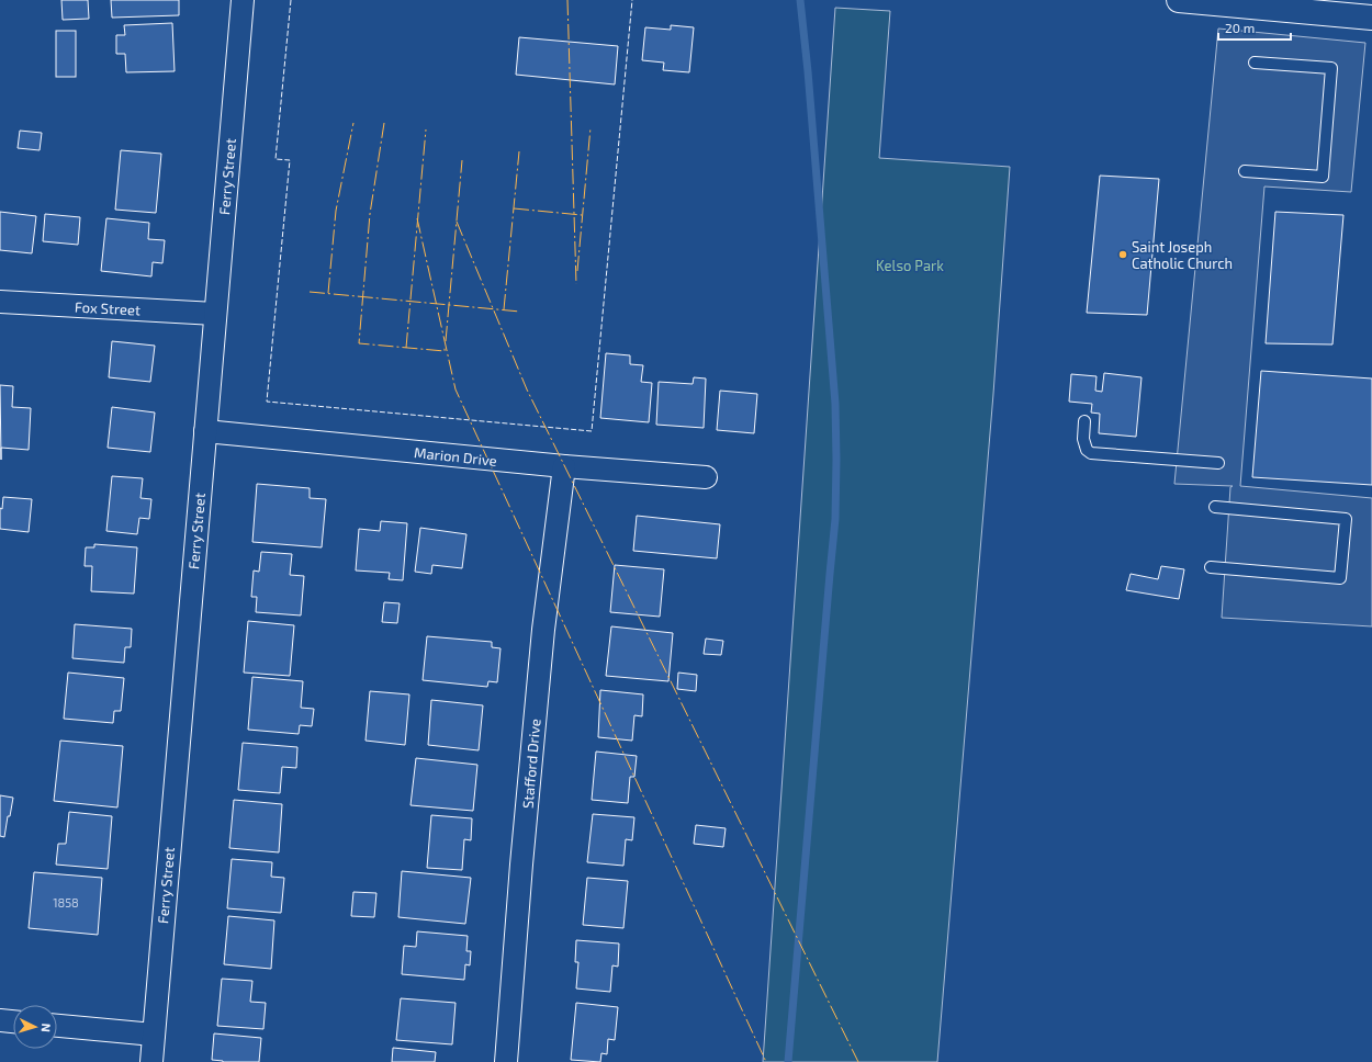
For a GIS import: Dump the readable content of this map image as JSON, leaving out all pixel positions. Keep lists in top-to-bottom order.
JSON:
{
  "streets": {
    "street": [
      "Ferry Street",
      "Fox Street",
      "Marion Drive",
      "Stafford Drive"
    ]
  },
  "crossings": [
    ["Ferry Street", "Fox Street"],
    ["Ferry Street", "Marion Drive"],
    ["Marion Drive", "Stafford Drive"]
  ],
  "parks": ["Kelso Park"],
  "places": ["Saint Joseph Catholic Church"],
  "house_numbers": ["1858"],
  "scale_bar": "20 m",
  "north": "right"
}
